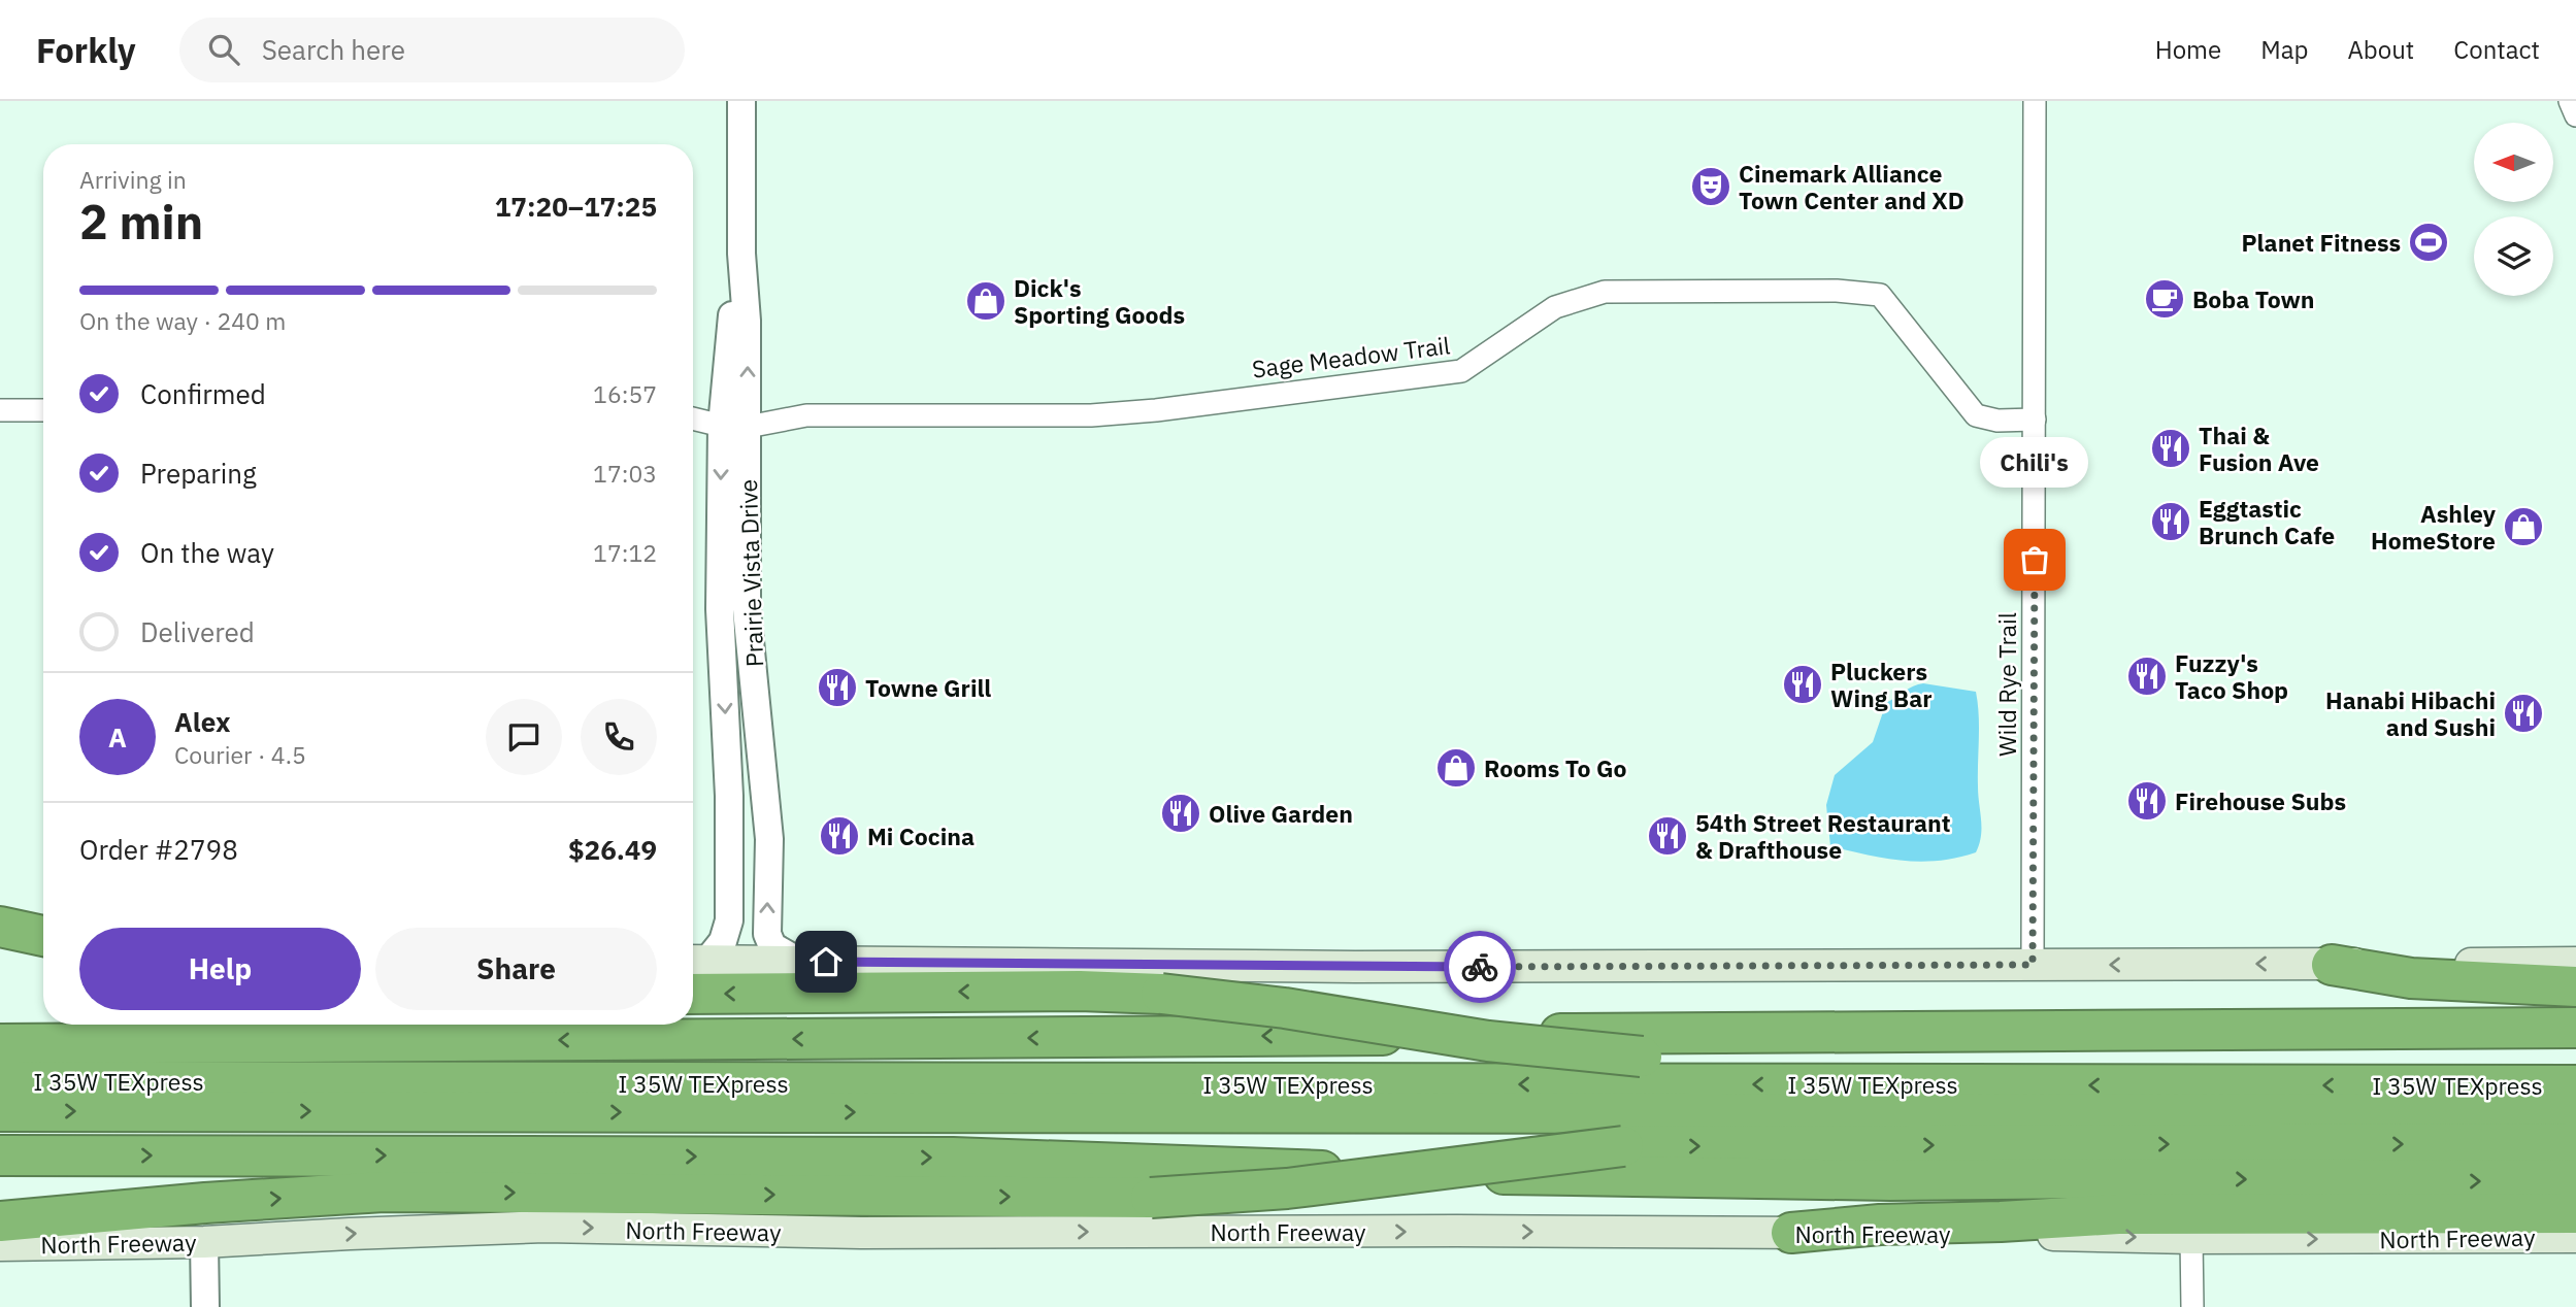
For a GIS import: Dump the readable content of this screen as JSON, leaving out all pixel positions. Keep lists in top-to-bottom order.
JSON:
{
  "streets": {
    "highway": ["I 35W TEXpress"],
    "main road": ["North Freeway"],
    "street": ["Sage Meadow Trail", "Prairie Vista Drive", "Wild Rye Trail"]
  },
  "crossings": [
    ["Sage Meadow Trail", "Prairie Vista Drive"],
    ["Sage Meadow Trail", "Wild Rye Trail"]
  ],
  "places": {
    "theatre": ["Cinemark Alliance Town Center and XD"],
    "sports": ["Planet Fitness"],
    "cafe": ["Boba Town"],
    "shop": ["Dick's Sporting Goods", "Ashley HomeStore", "Rooms To Go"],
    "restaurant": [
      "Thai & Fusion Ave",
      "Eggtastic Brunch Cafe",
      "Fuzzy's Taco Shop",
      "Pluckers Wing Bar",
      "Towne Grill",
      "Hanabi Hibachi and Sushi",
      "Firehouse Subs",
      "Olive Garden",
      "Mi Cocina",
      "54th Street Restaurant & Drafthouse"
    ],
    "other": ["Chili's"]
  },
  "north": "left",
  "page": {
    "header": "Forkly",
    "search": "Search here",
    "nav": [
      "Home",
      "Map",
      "About",
      "Contact"
    ],
    "heading": ["2 min", "Arriving in", "17:20–17:25"],
    "panel": [
      "Alex",
      "Courier · 4.5",
      "Order #2798",
      "$26.49"
    ],
    "bar": "On the way · 240 m",
    "list": [
      ["Confirmed", "16:57"],
      ["Preparing", "17:03"],
      ["On the way", "17:12"],
      "Delivered"
    ],
    "bubble": "Chili's",
    "round": "A",
    "buttons": ["Help", "Share"]
  }
}
